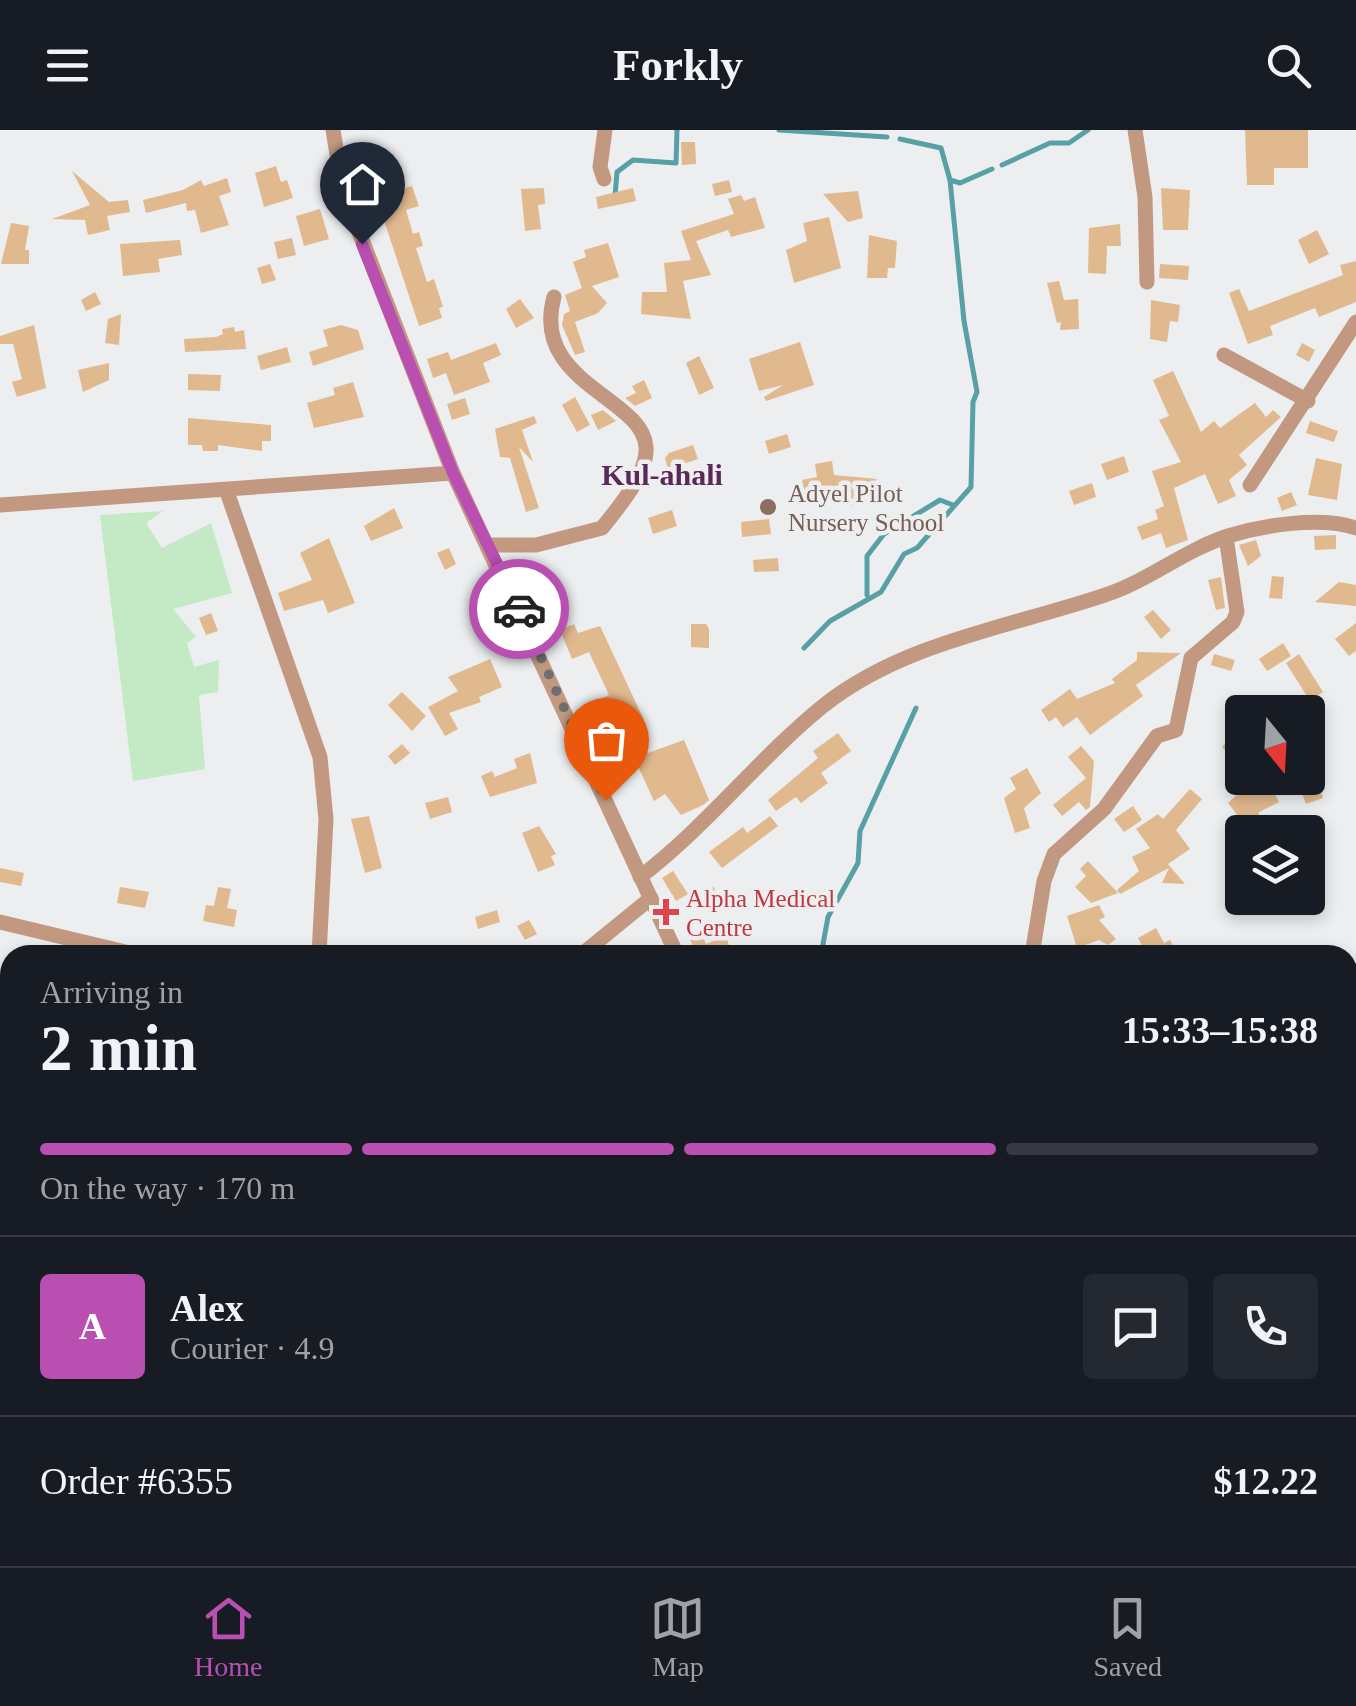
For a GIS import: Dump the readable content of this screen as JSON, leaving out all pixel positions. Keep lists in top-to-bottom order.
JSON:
{
  "districts": ["Kul-ahali"],
  "places": {
    "other": ["Adyel Pilot Nursery School"],
    "health": ["Alpha Medical Centre"]
  },
  "north": "bottom",
  "page": {
    "header": "Forkly",
    "heading": ["2 min", "Arriving in", "15:33–15:38"],
    "panel": [
      "Alex",
      "Courier · 4.9",
      "Order #6355",
      "$12.22"
    ],
    "bar": "On the way · 170 m",
    "round": "A",
    "tabs": ["Home", "Map", "Saved"]
  }
}
